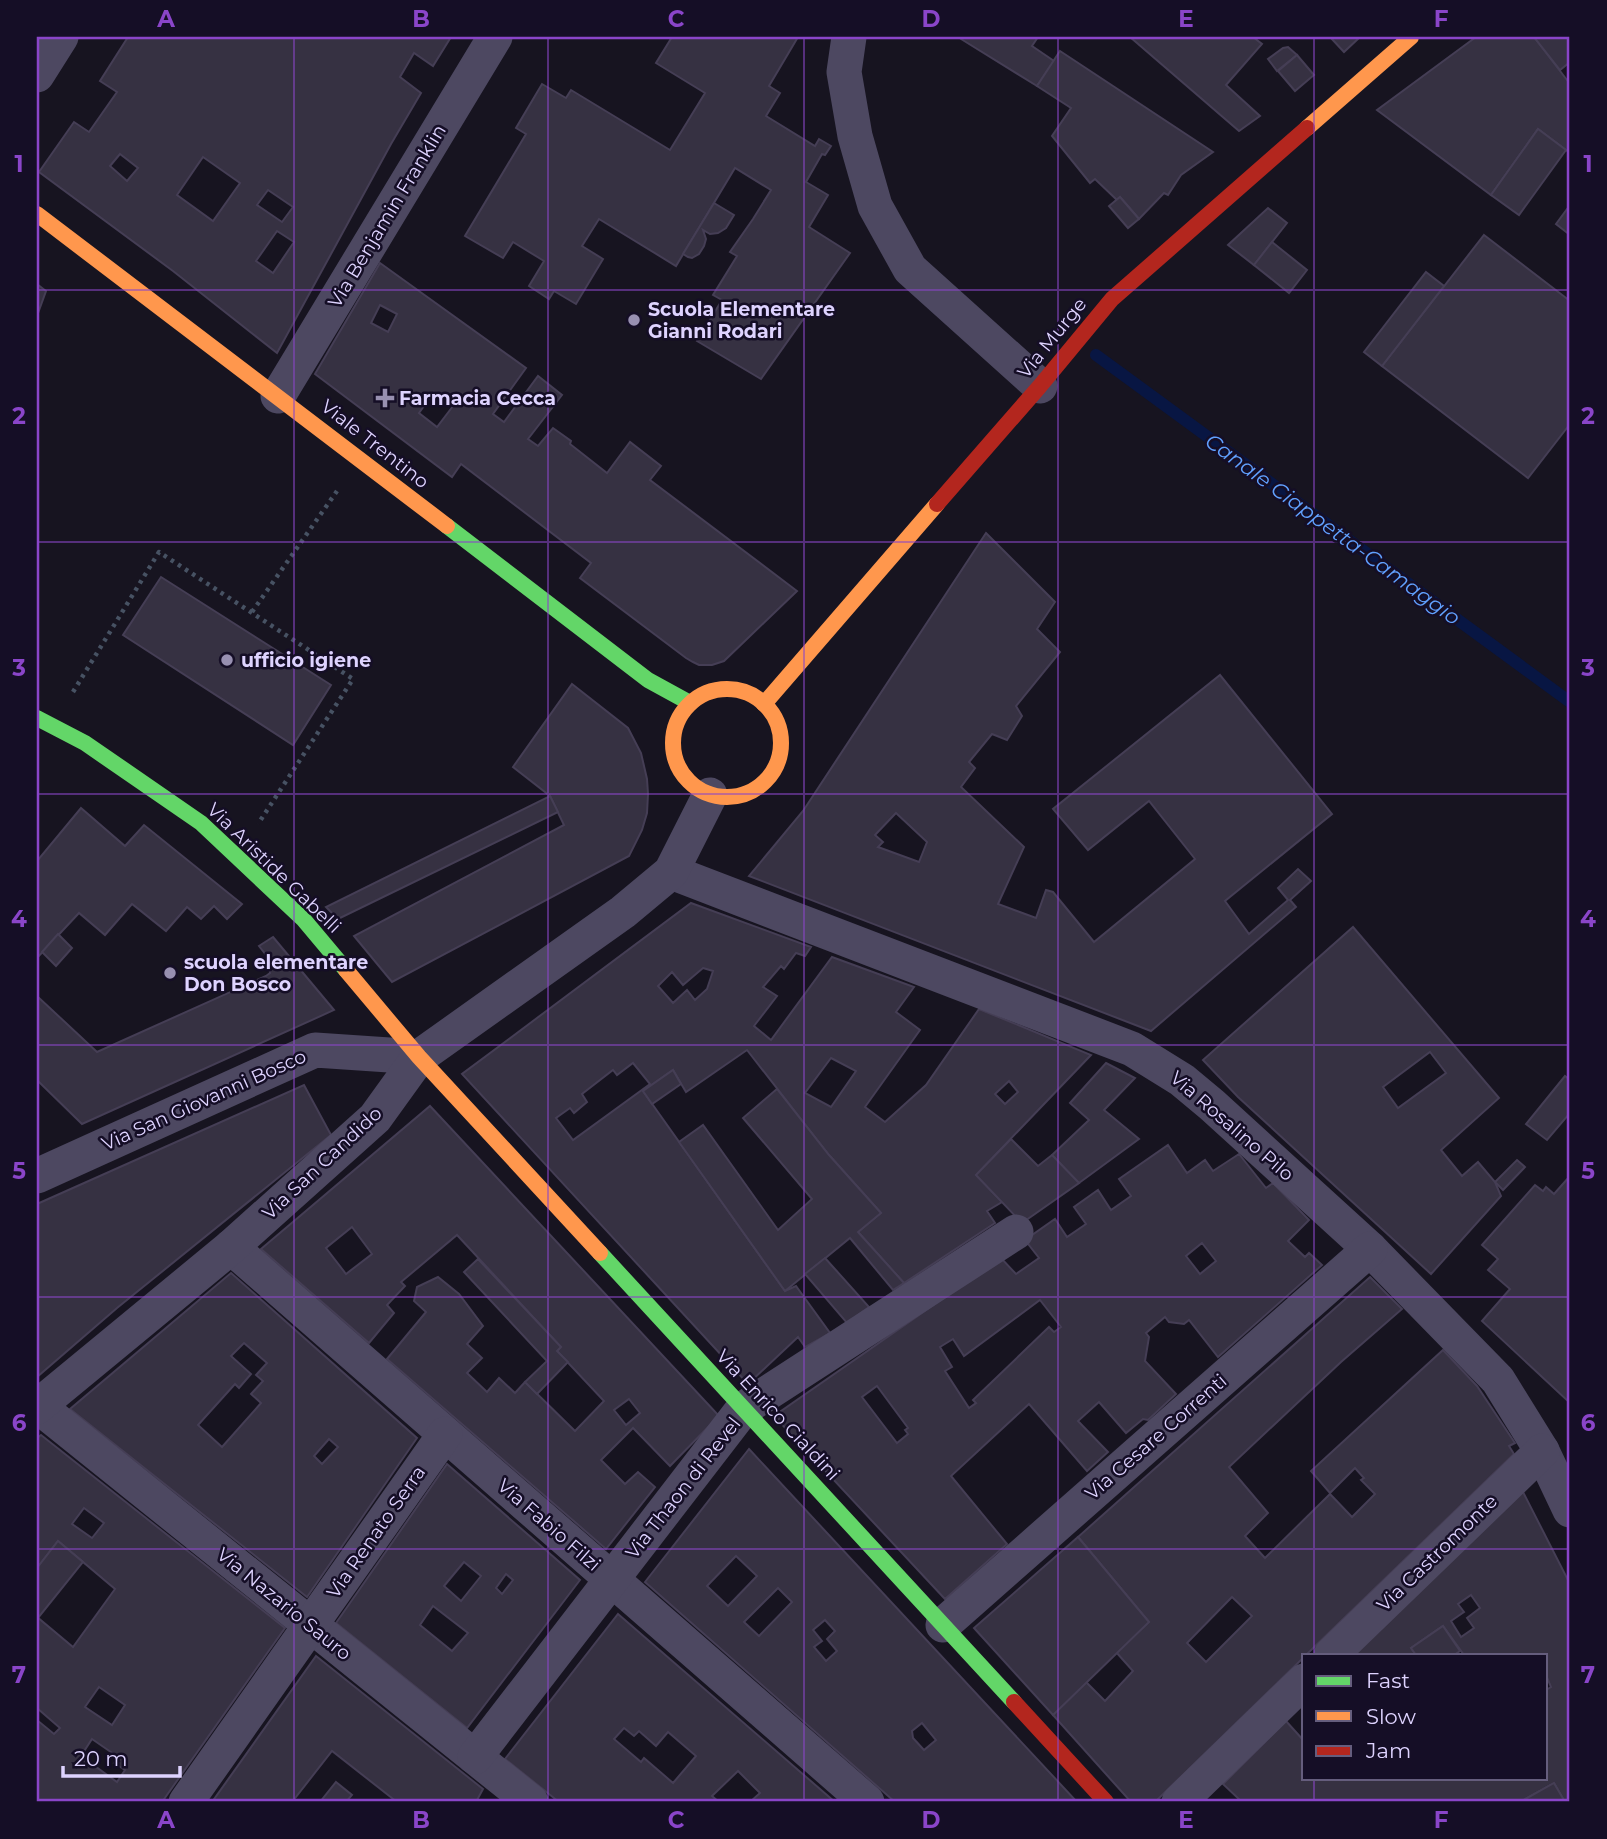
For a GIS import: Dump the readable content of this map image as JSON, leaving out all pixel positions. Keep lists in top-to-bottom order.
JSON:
{
  "streets": {
    "street": [
      "Via Benjamin Franklin",
      "Via Murge",
      "Viale Trentino",
      "Via Aristide Gabelli",
      "Via San Giovanni Bosco",
      "Via Rosalino Pilo",
      "Via San Candido",
      "Via Enrico Cialdini",
      "Via Cesare Correnti",
      "Via Thaon di Revel",
      "Via Fabio Filzi",
      "Via Renato Serra",
      "Via Castromonte",
      "Via Nazario Sauro"
    ]
  },
  "crossings": [
    ["Via Benjamin Franklin", "Viale Trentino"],
    ["Via Murge", "Viale Trentino"],
    ["Via Murge", "Via San Candido"],
    ["Viale Trentino", "Via San Candido"],
    ["Via Aristide Gabelli", "Via San Giovanni Bosco"],
    ["Via Aristide Gabelli", "Via San Candido"],
    ["Via Aristide Gabelli", "Via Enrico Cialdini"],
    ["Via San Giovanni Bosco", "Via San Candido"],
    ["Via San Giovanni Bosco", "Via Enrico Cialdini"],
    ["Via Rosalino Pilo", "Via San Candido"],
    ["Via Rosalino Pilo", "Via Cesare Correnti"],
    ["Via Rosalino Pilo", "Via Castromonte"],
    ["Via San Candido", "Via Enrico Cialdini"],
    ["Via San Candido", "Via Fabio Filzi"],
    ["Via San Candido", "Via Nazario Sauro"],
    ["Via Enrico Cialdini", "Via Cesare Correnti"],
    ["Via Enrico Cialdini", "Via Thaon di Revel"],
    ["Via Thaon di Revel", "Via Fabio Filzi"],
    ["Via Thaon di Revel", "Via Nazario Sauro"],
    ["Via Fabio Filzi", "Via Renato Serra"],
    ["Via Renato Serra", "Via Nazario Sauro"]
  ],
  "water": ["Canale Ciappetta-Camaggio"],
  "places": {
    "other": ["Scuola Elementare Gianni Rodari", "ufficio igiene", "scuola elementare Don Bosco"],
    "health": ["Farmacia Cecca"]
  },
  "legend": ["Fast", "Slow", "Jam"],
  "scale_bar": "20 m",
  "grid": {
    "columns": [
      "A",
      "B",
      "C",
      "D",
      "E",
      "F"
    ],
    "rows": [
      "1",
      "2",
      "3",
      "4",
      "5",
      "6",
      "7"
    ]
  }
}
